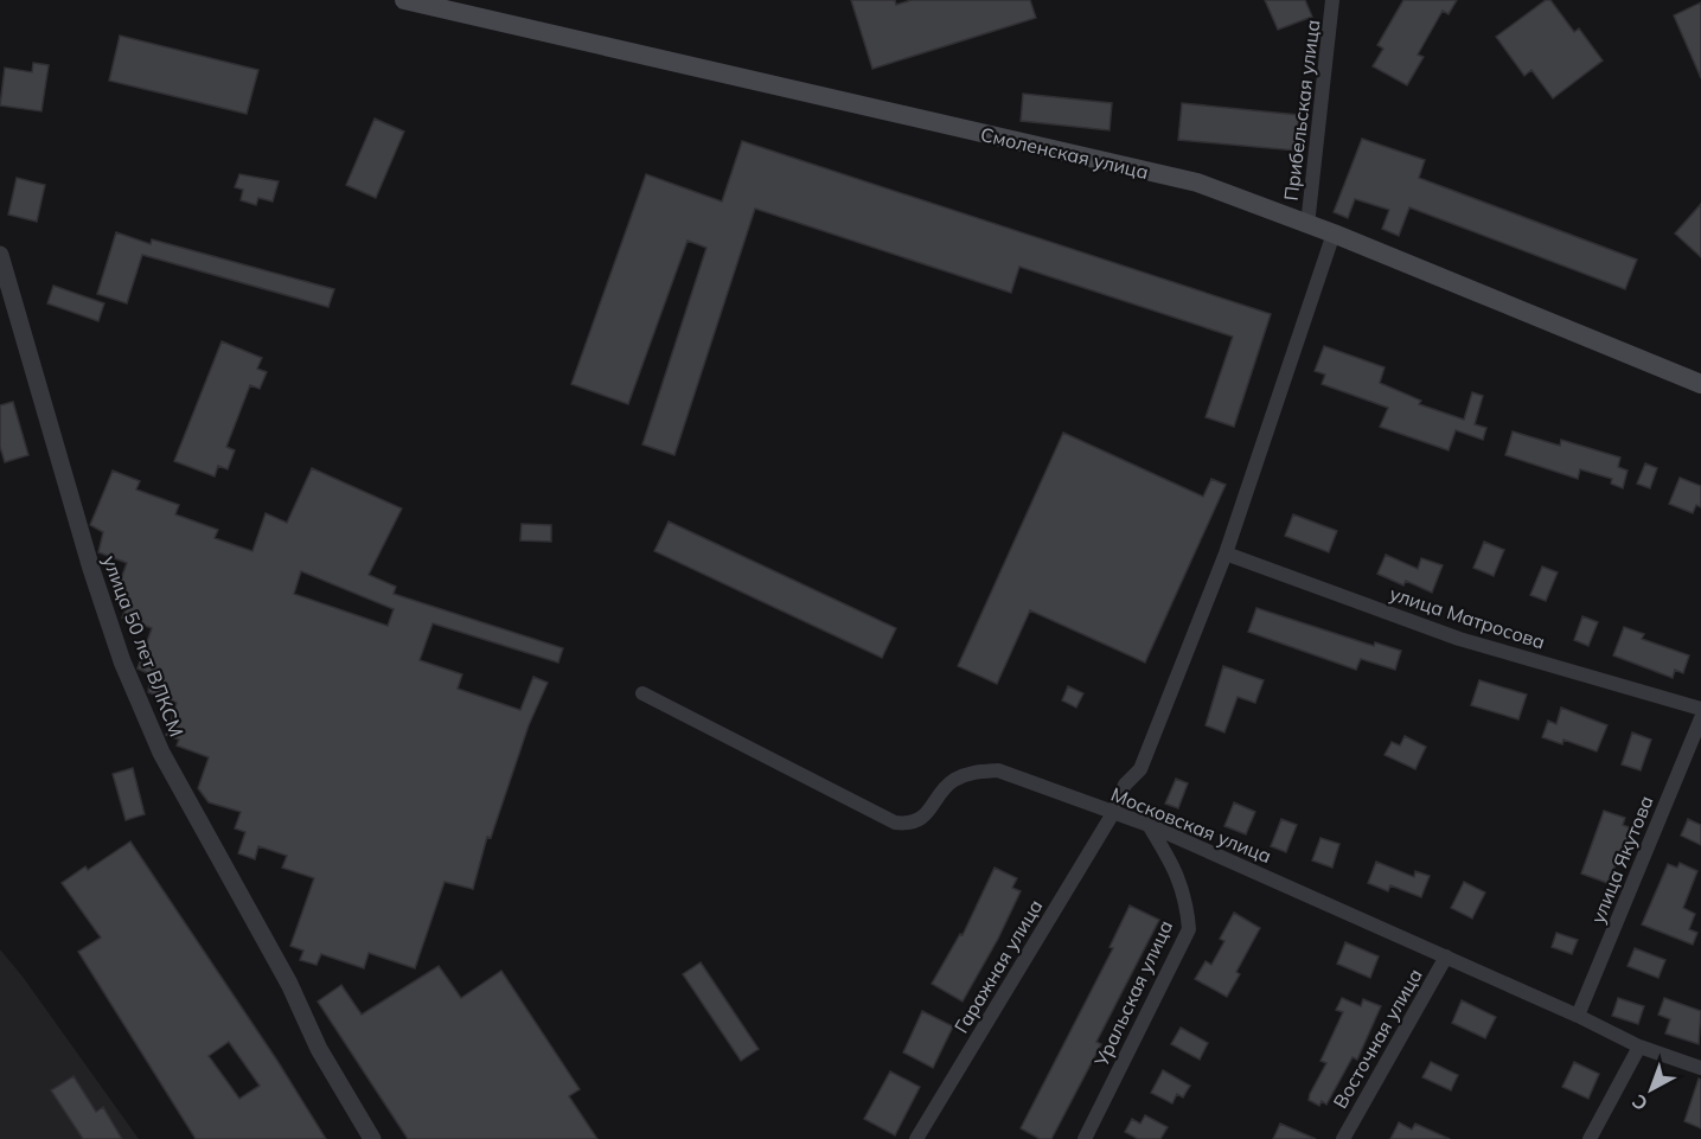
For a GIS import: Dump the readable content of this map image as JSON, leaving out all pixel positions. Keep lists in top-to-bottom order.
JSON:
{
  "streets": {
    "main road": ["Смоленская улица"],
    "street": [
      "Прибельская улица",
      "улица Матросова",
      "улица 50 лет ВЛКСМ",
      "Московская улица",
      "улица Якутова",
      "Гаражная улица",
      "Уральская улица",
      "Восточная улица"
    ]
  },
  "crossings": [
    ["Прибельская улица", "Смоленская улица"],
    ["Смоленская улица", "Гаражная улица"],
    ["улица Матросова", "Гаражная улица"],
    ["Московская улица", "улица Якутова"],
    ["Московская улица", "Гаражная улица"],
    ["Московская улица", "Уральская улица"],
    ["Московская улица", "Восточная улица"]
  ],
  "north": "bottom left"
}
